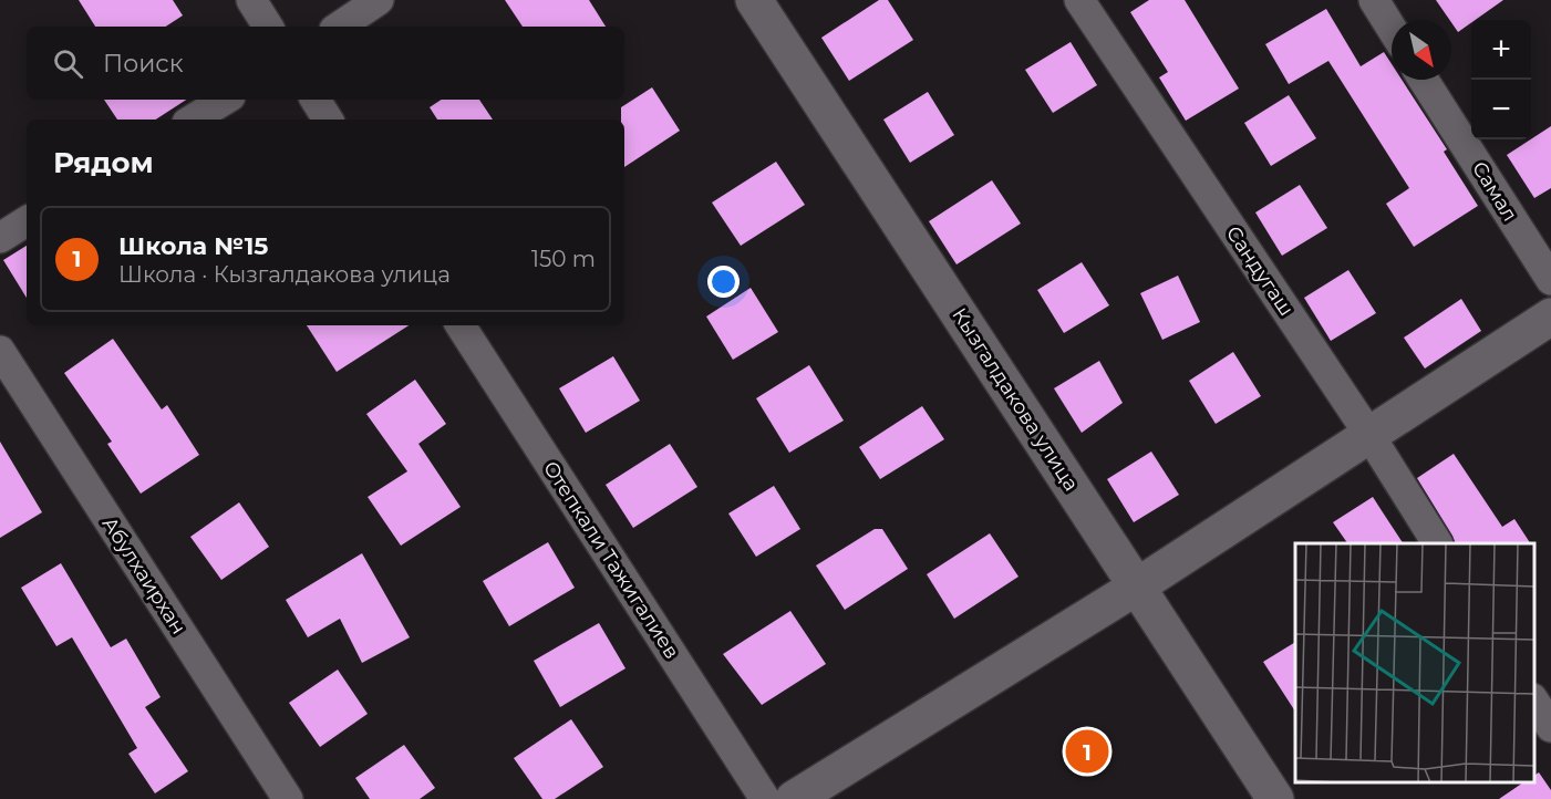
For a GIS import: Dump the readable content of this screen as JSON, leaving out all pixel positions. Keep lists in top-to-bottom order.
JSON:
{
  "streets": {
    "street": [
      "Самал",
      "Сандугаш",
      "Кызгалдакова улица",
      "Отепкали Тажигалиев",
      "Абулхаирхан"
    ]
  },
  "north": "bottom right",
  "page": {
    "map_buttons": ["+", "−"],
    "search": "Поиск",
    "heading": "Рядом",
    "list": [
      {
        "mark": "1",
        "name": "Школа №15",
        "note": "Школа · Кызгалдакова улица",
        "value": "150 m"
      }
    ],
    "pins": "1"
  }
}
